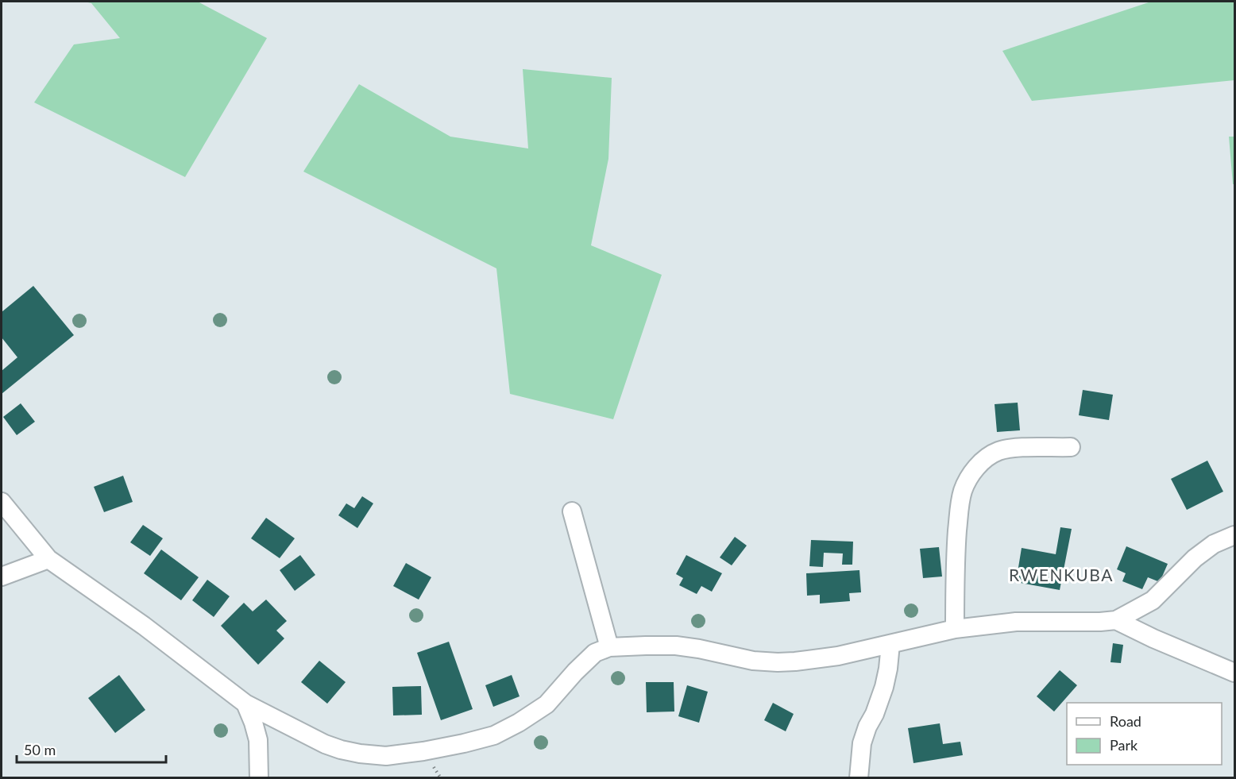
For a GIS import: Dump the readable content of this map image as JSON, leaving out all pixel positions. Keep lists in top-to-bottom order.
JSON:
{
  "districts": ["RWENKUBA"],
  "legend": ["Road", "Park"],
  "scale_bar": "50 m"
}
